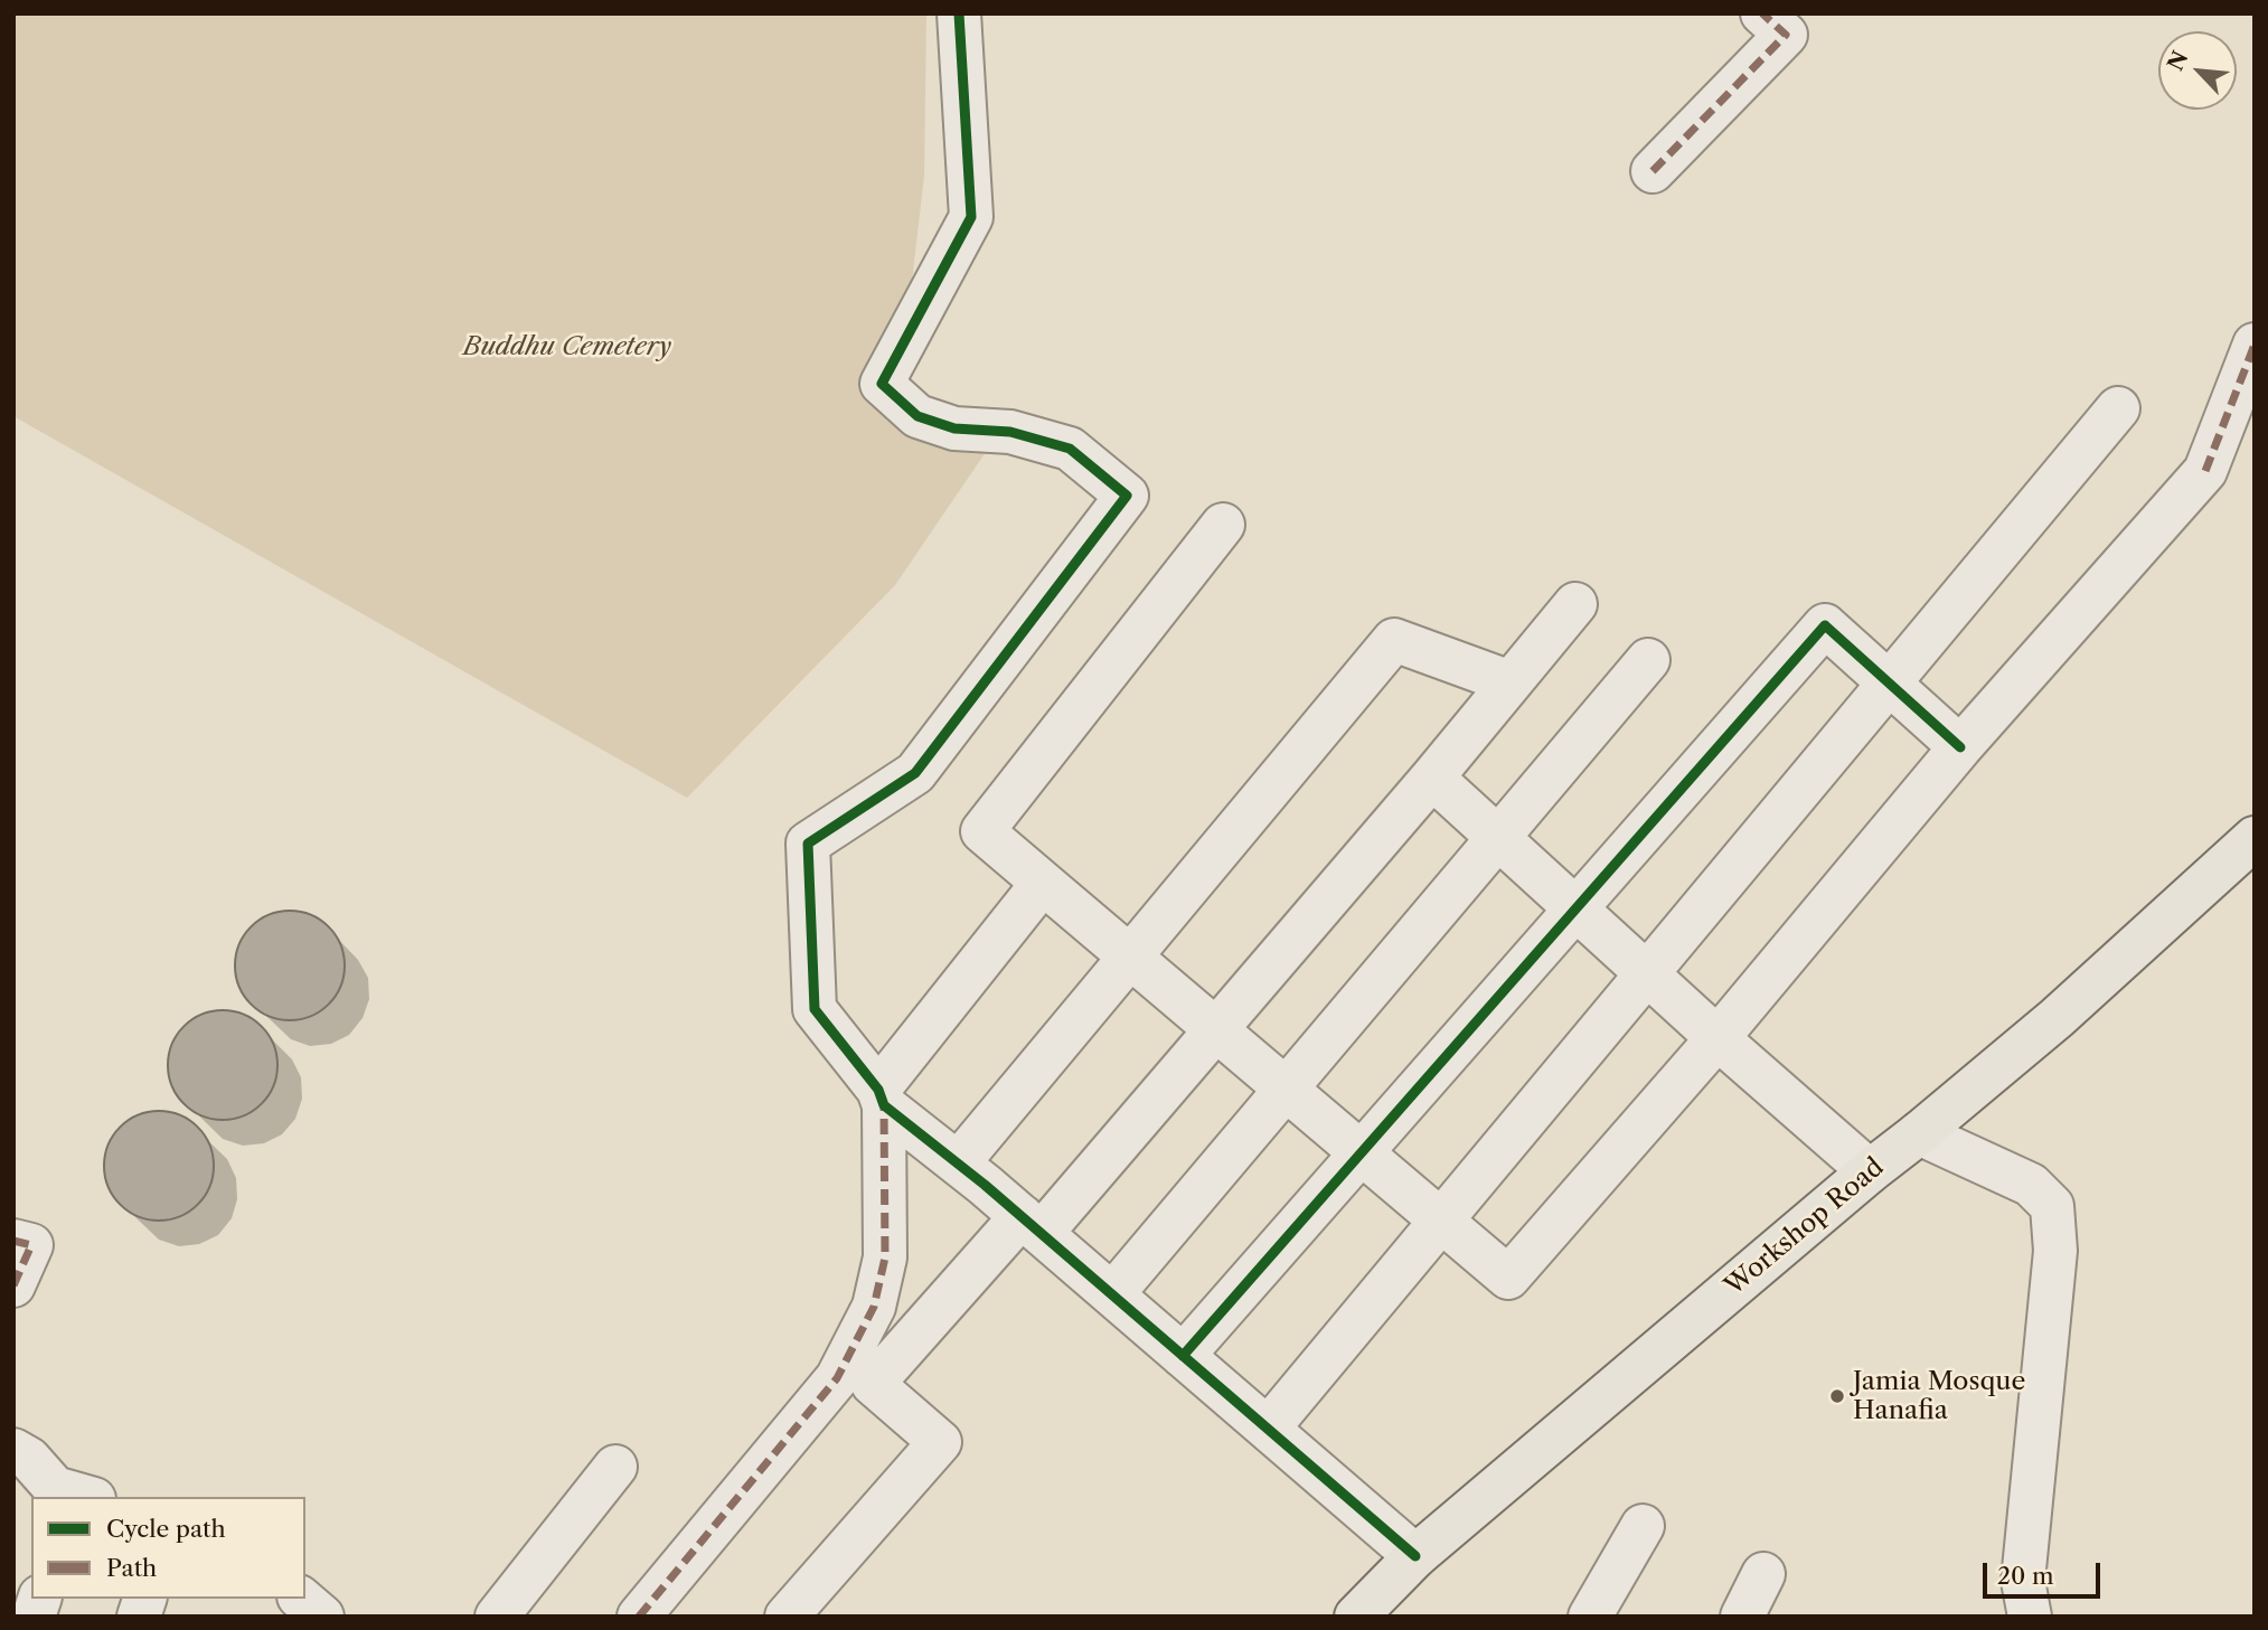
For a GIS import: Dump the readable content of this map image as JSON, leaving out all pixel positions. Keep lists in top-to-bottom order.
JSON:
{
  "streets": {
    "main road": ["Workshop Road"]
  },
  "parks": ["Buddhu Cemetery"],
  "places": ["Jamia Mosque Hanafia"],
  "legend": ["Cycle path", "Path"],
  "scale_bar": "20 m",
  "north": "top left"
}
